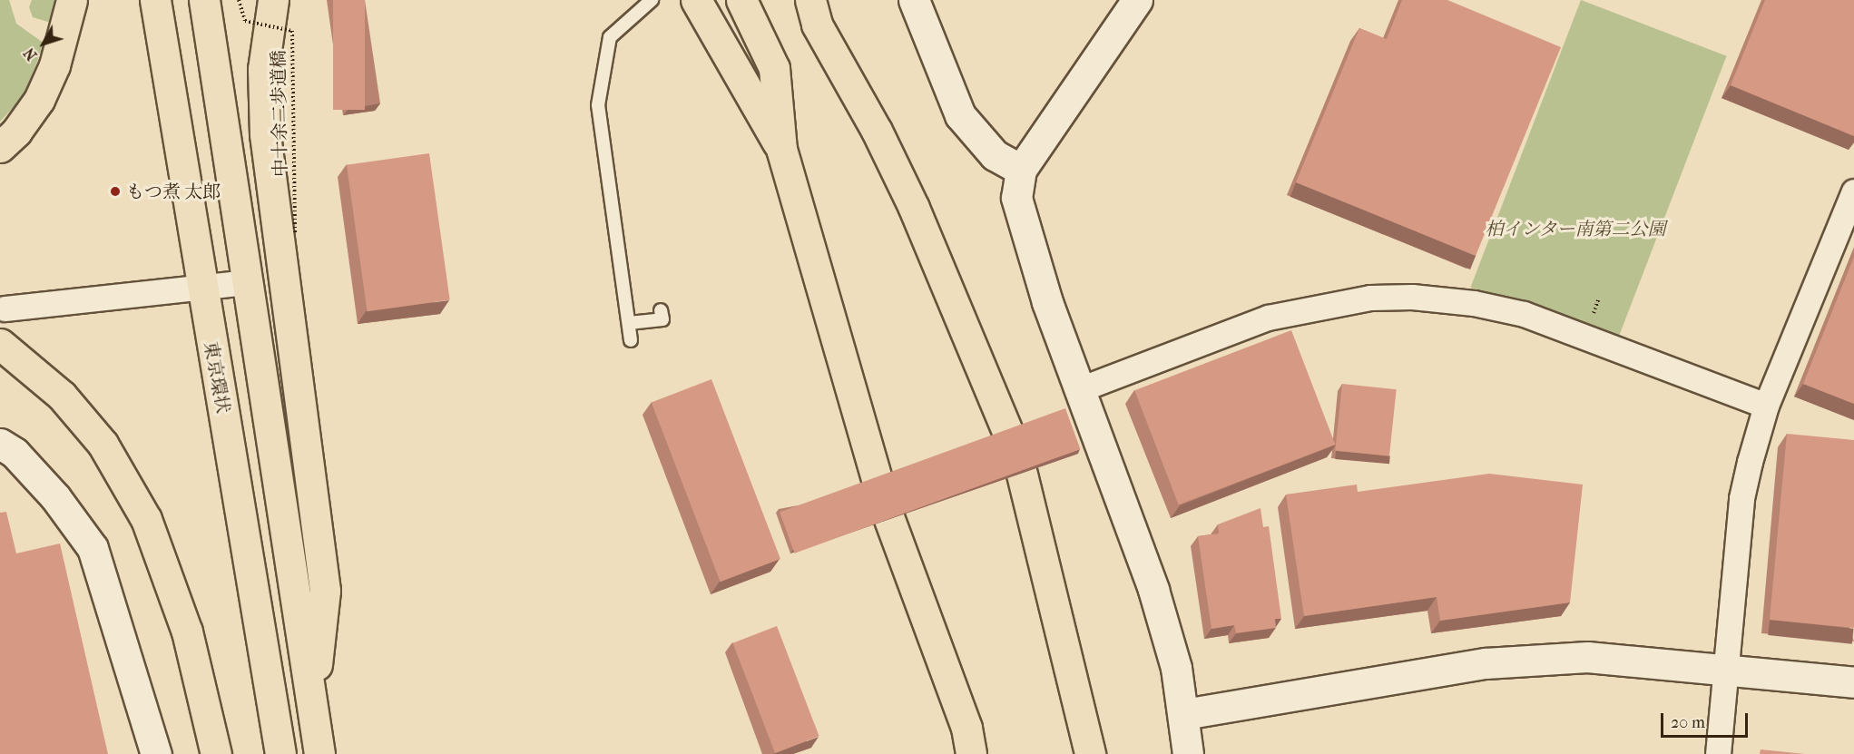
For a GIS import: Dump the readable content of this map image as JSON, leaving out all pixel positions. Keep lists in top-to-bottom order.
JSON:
{
  "streets": {
    "highway": ["東京環状"],
    "path": ["中十余二歩道橋"]
  },
  "parks": ["柏インター南第二公園"],
  "places": ["もつ煮 太郎"],
  "scale_bar": "20 m",
  "north": "bottom left"
}
